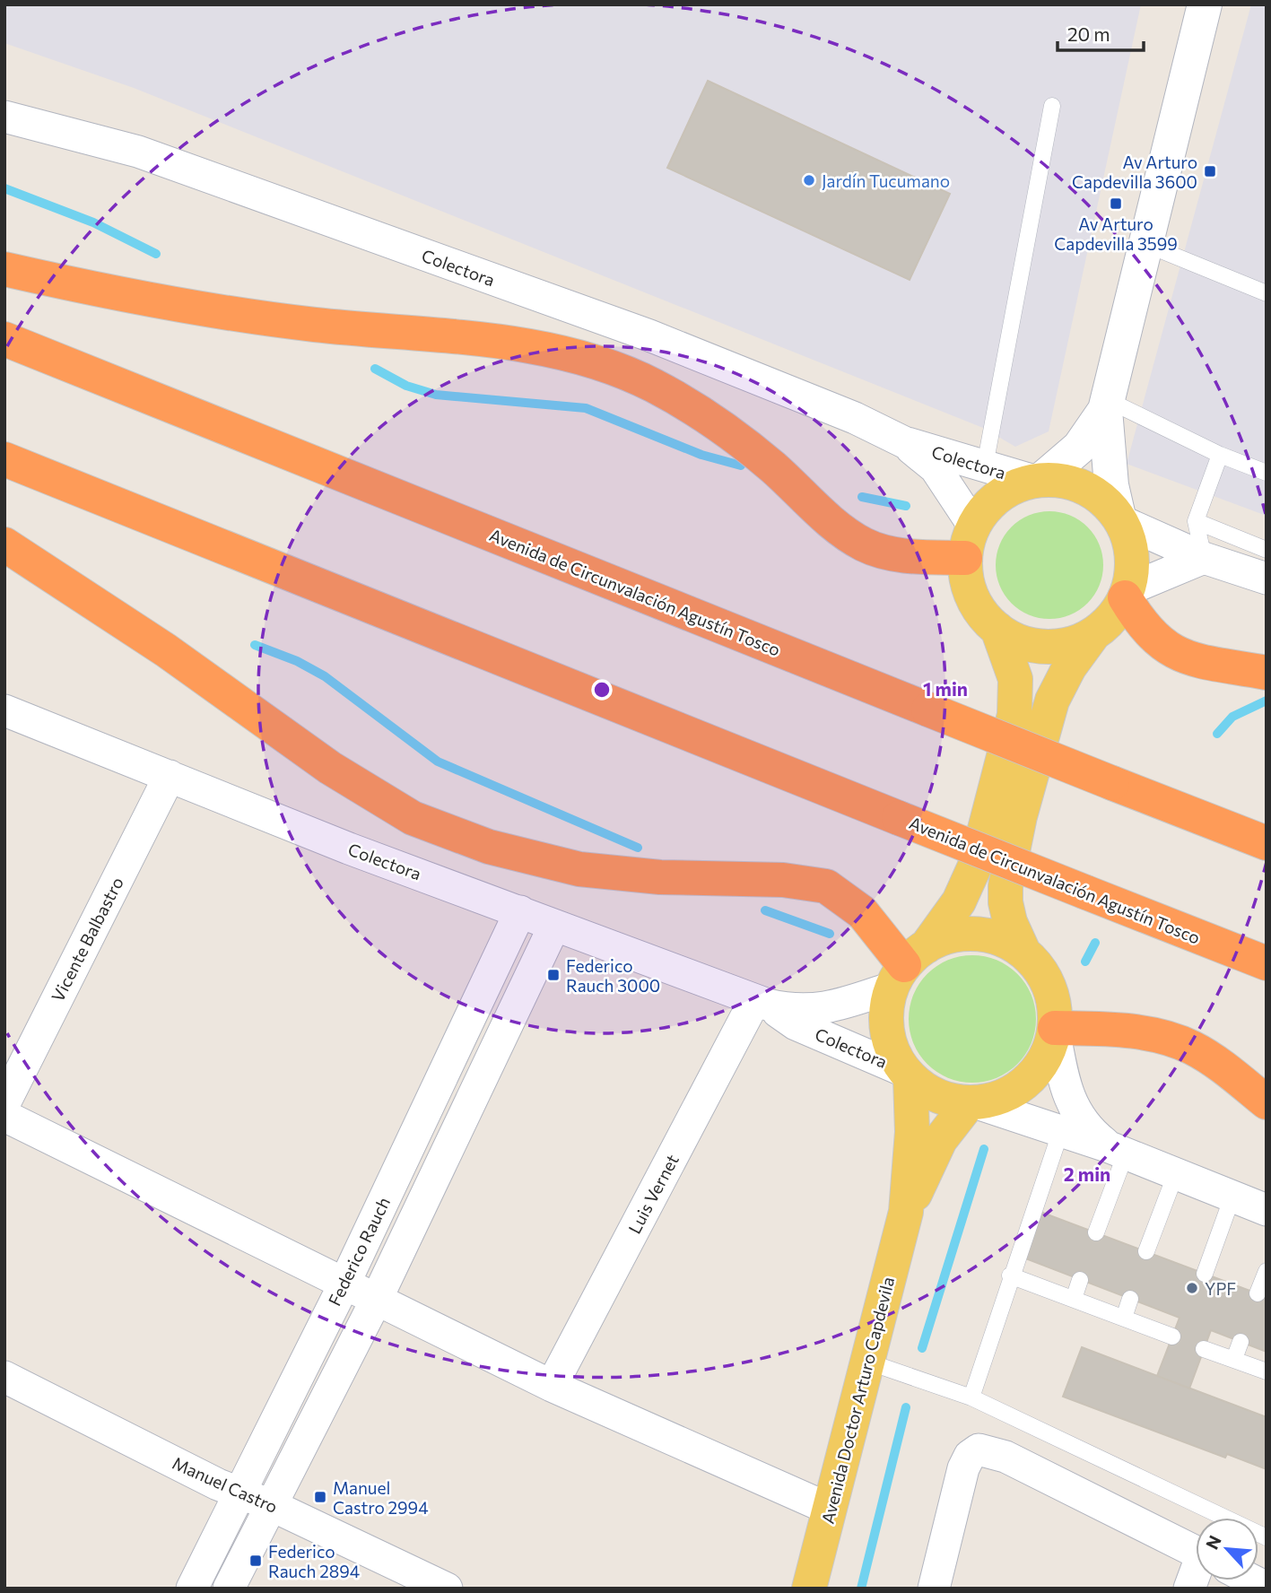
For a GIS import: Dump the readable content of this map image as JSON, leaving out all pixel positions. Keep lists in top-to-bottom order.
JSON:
{
  "streets": {
    "highway": ["Avenida de Circunvalación Agustín Tosco"],
    "main road": ["Avenida Doctor Arturo Capdevila"],
    "street": [
      "Colectora",
      "Vicente Balbastro",
      "Luis Vernet",
      "Federico Rauch",
      "Manuel Castro"
    ]
  },
  "crossings": [
    ["Colectora", "Vicente Balbastro"],
    ["Colectora", "Luis Vernet"],
    ["Colectora", "Federico Rauch"],
    ["Colectora", "Avenida Doctor Arturo Capdevila"],
    ["Federico Rauch", "Manuel Castro"]
  ],
  "places": {
    "transit": [
      "Av Arturo Capdevilla 3600",
      "Av Arturo Capdevilla 3599",
      "Federico Rauch 3000",
      "Manuel Castro 2994",
      "Federico Rauch 2894"
    ],
    "other": ["Jardín Tucumano", "YPF"]
  },
  "scale_bar": "20 m",
  "north": "top left",
  "rings": ["1 min", "2 min"]
}
